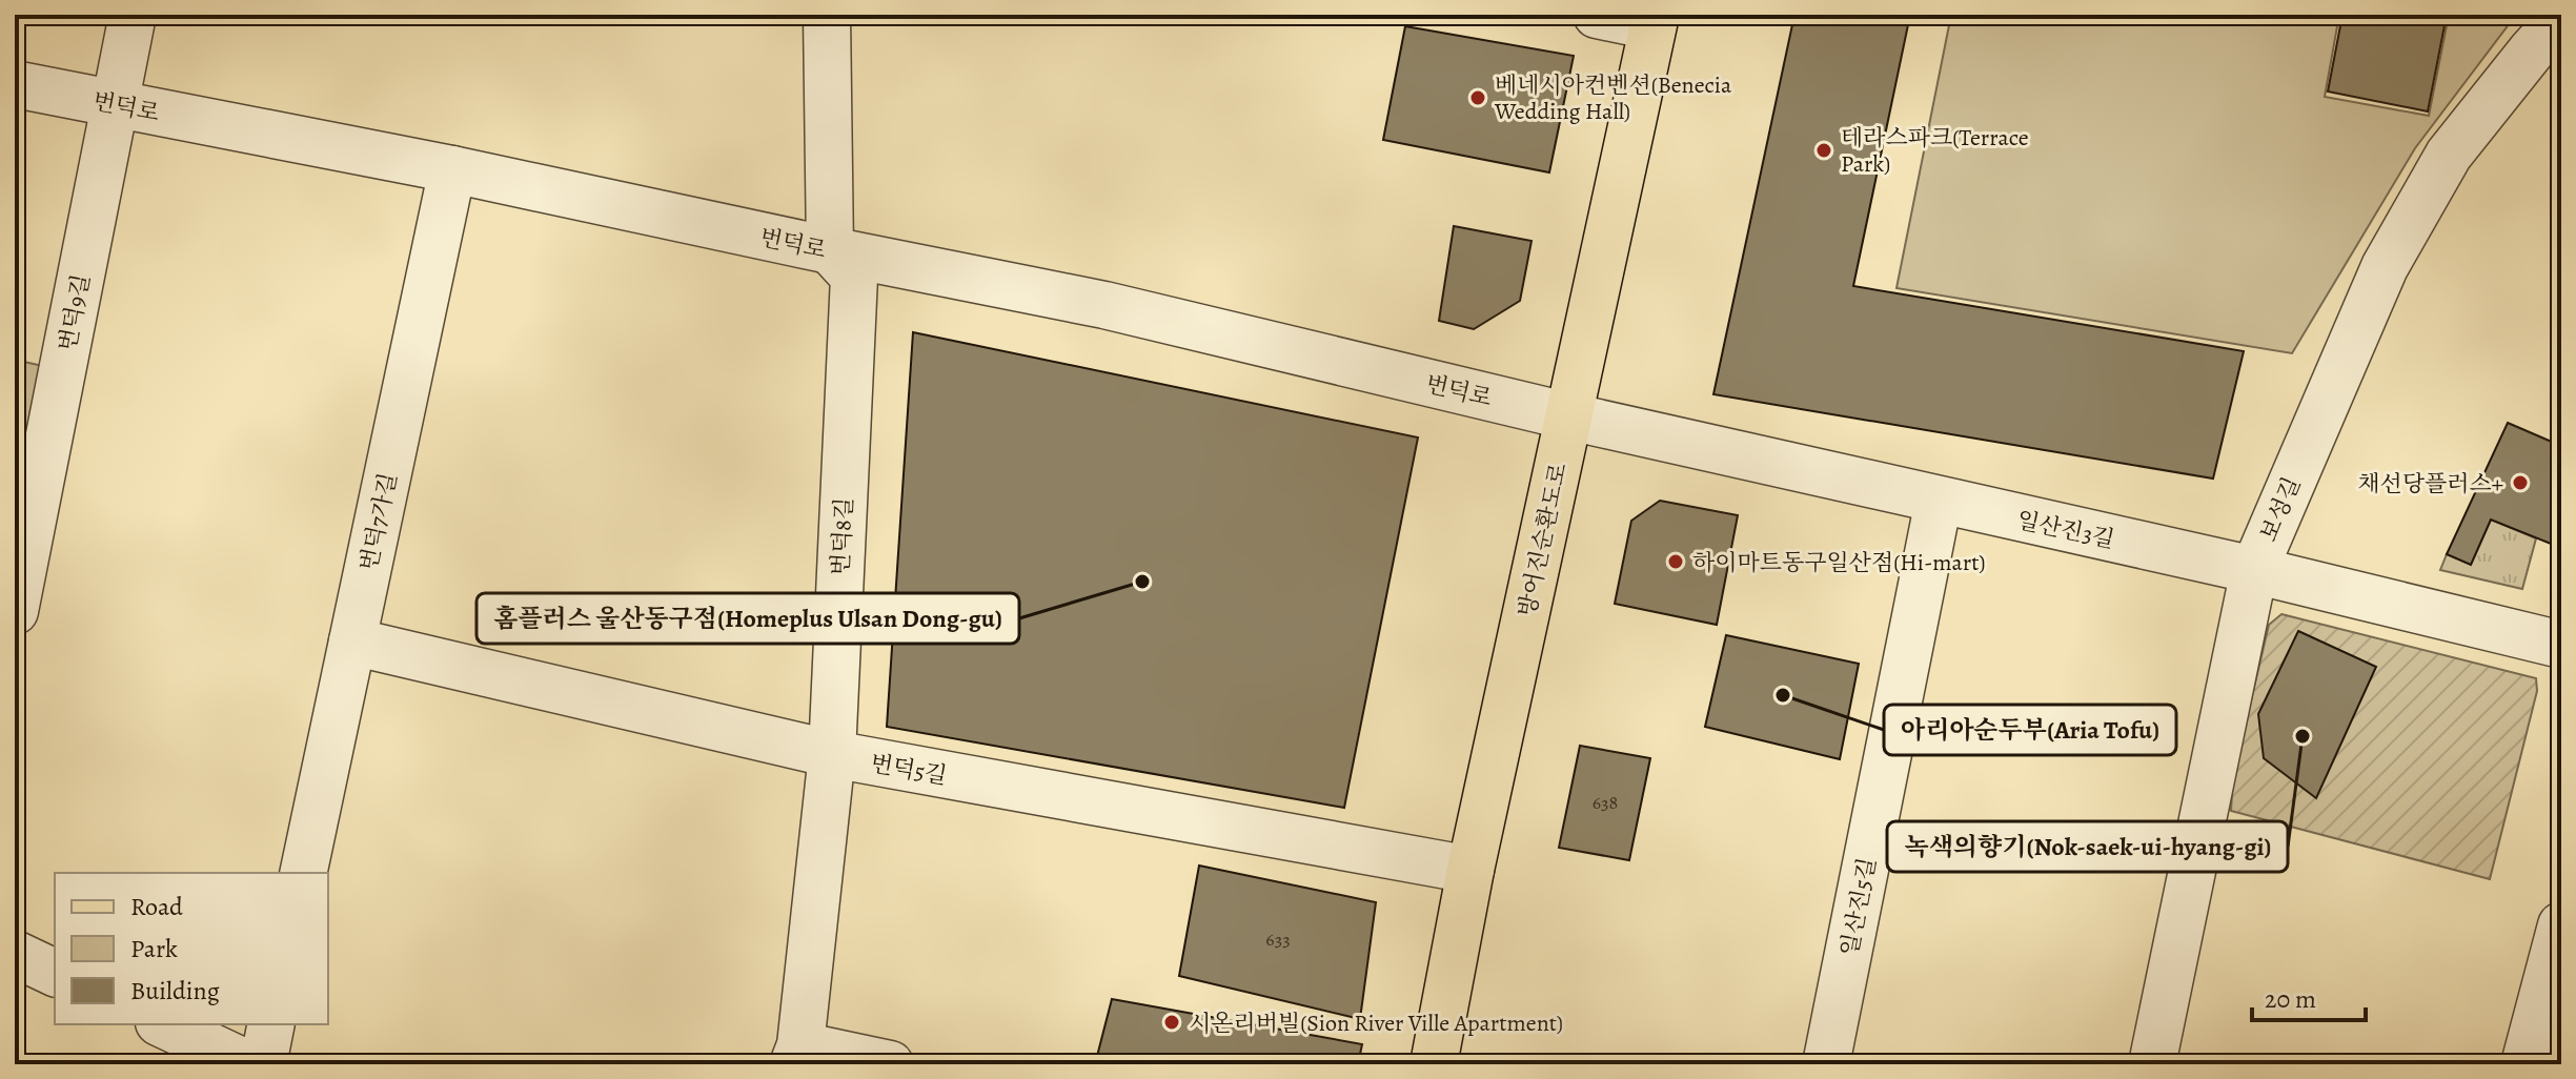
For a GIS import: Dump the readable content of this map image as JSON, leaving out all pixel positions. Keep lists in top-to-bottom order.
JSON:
{
  "streets": {
    "main road": ["방어진순환도로"],
    "street": [
      "번덕로",
      "번덕9길",
      "보성길",
      "번덕7가길",
      "일산진3길",
      "번덕8길",
      "번덕5길",
      "일산진5길"
    ]
  },
  "crossings": [
    ["번덕로", "번덕9길"],
    ["번덕로", "번덕7가길"],
    ["번덕로", "일산진3길"],
    ["번덕로", "번덕8길"],
    ["번덕로", "방어진순환도로"],
    ["보성길", "일산진3길"],
    ["번덕7가길", "번덕5길"],
    ["일산진3길", "방어진순환도로"],
    ["일산진3길", "일산진5길"],
    ["번덕8길", "번덕5길"],
    ["방어진순환도로", "번덕5길"]
  ],
  "places": [
    "베네시아컨벤션(Benecia Wedding Hall)",
    "테라스파크(Terrace Park)",
    "채선당플러스+",
    "하이마트동구일산점(Hi-mart)",
    "홈플러스 울산동구점(Homeplus Ulsan Dong-gu)",
    "아리아순두부(Aria Tofu)",
    "녹색의향기(Nok-saek-ui-hyang-gi)",
    "시온리버빌(Sion River Ville Apartment)"
  ],
  "house_numbers": ["638", "633"],
  "legend": ["Road", "Park", "Building"],
  "scale_bar": "20 m"
}
